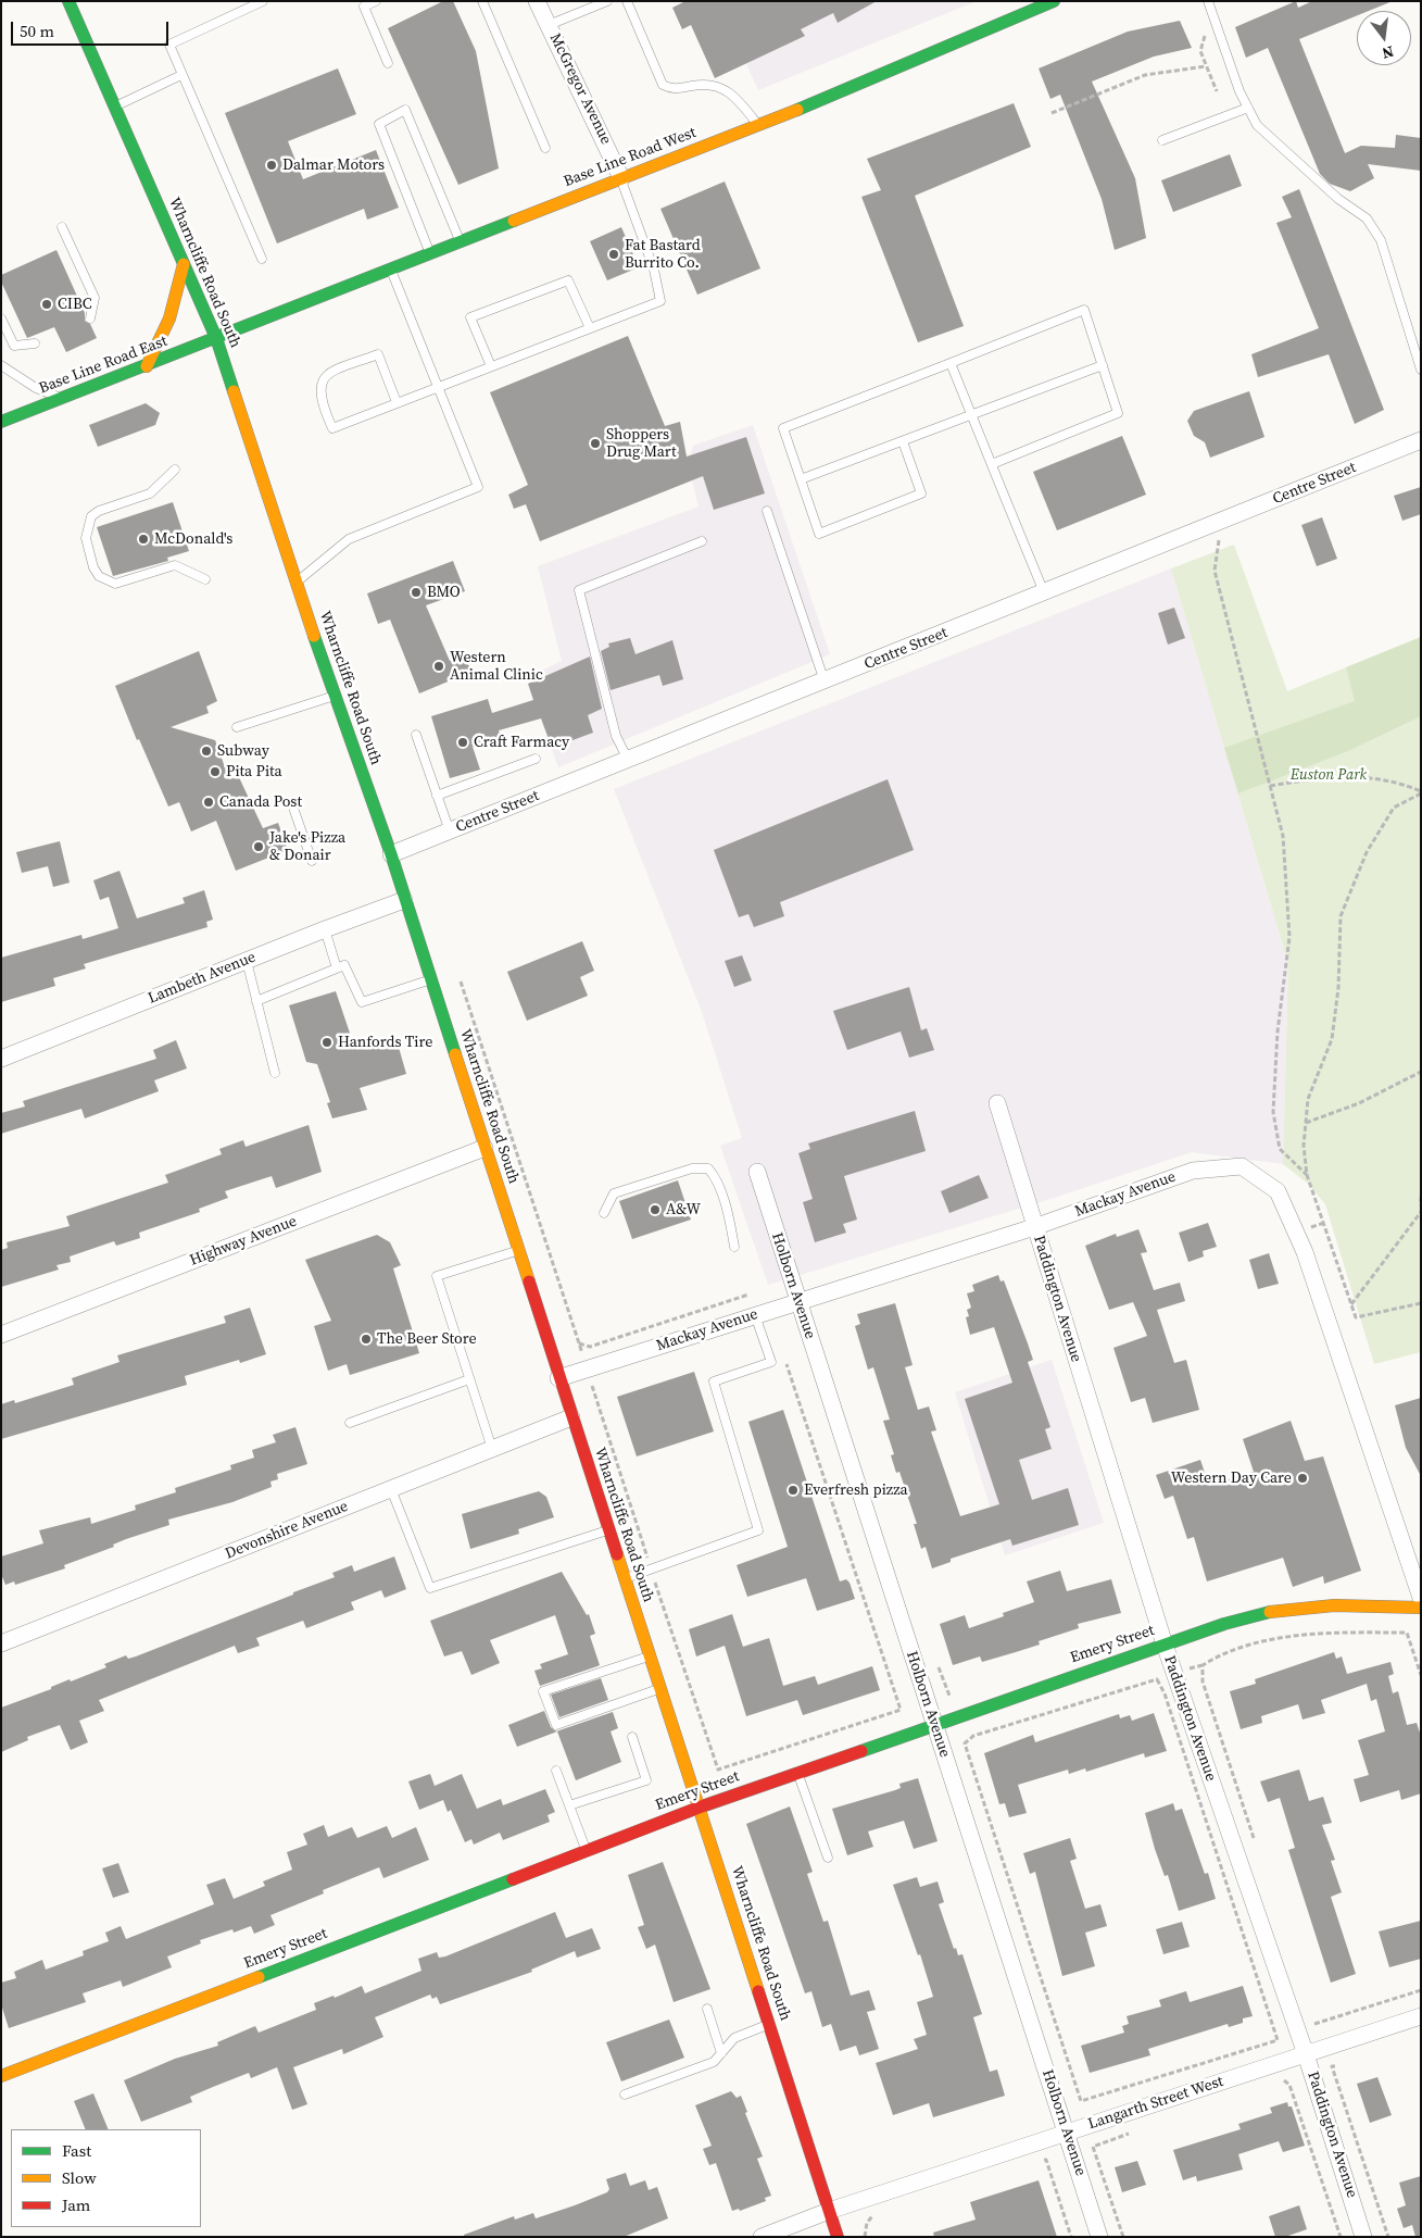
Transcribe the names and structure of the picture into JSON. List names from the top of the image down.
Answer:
{
  "streets": {
    "street": [
      "McGregor Avenue",
      "Base Line Road West",
      "Wharncliffe Road South",
      "Base Line Road East",
      "Centre Street",
      "Lambeth Avenue",
      "Mackay Avenue",
      "Highway Avenue",
      "Holborn Avenue",
      "Paddington Avenue",
      "Devonshire Avenue",
      "Emery Street",
      "Langarth Street West"
    ]
  },
  "crossings": [
    ["McGregor Avenue", "Base Line Road West"],
    ["Base Line Road West", "Wharncliffe Road South"],
    ["Base Line Road West", "Base Line Road East"],
    ["Wharncliffe Road South", "Base Line Road East"],
    ["Wharncliffe Road South", "Centre Street"],
    ["Wharncliffe Road South", "Lambeth Avenue"],
    ["Wharncliffe Road South", "Mackay Avenue"],
    ["Wharncliffe Road South", "Highway Avenue"],
    ["Wharncliffe Road South", "Devonshire Avenue"],
    ["Wharncliffe Road South", "Emery Street"],
    ["Wharncliffe Road South", "Langarth Street West"],
    ["Mackay Avenue", "Holborn Avenue"],
    ["Mackay Avenue", "Paddington Avenue"],
    ["Holborn Avenue", "Emery Street"],
    ["Holborn Avenue", "Langarth Street West"],
    ["Paddington Avenue", "Emery Street"],
    ["Paddington Avenue", "Langarth Street West"]
  ],
  "parks": ["Euston Park"],
  "places": [
    "Dalmar Motors",
    "Fat Bastard Burrito Co.",
    "CIBC",
    "Shoppers Drug Mart",
    "McDonald's",
    "BMO",
    "Western Animal Clinic",
    "Craft Farmacy",
    "Subway",
    "Pita Pita",
    "Canada Post",
    "Jake's Pizza & Donair",
    "Hanfords Tire",
    "A&W",
    "The Beer Store",
    "Western Day Care",
    "Everfresh pizza"
  ],
  "legend": ["Fast", "Slow", "Jam"],
  "scale_bar": "50 m",
  "north": "bottom"
}
